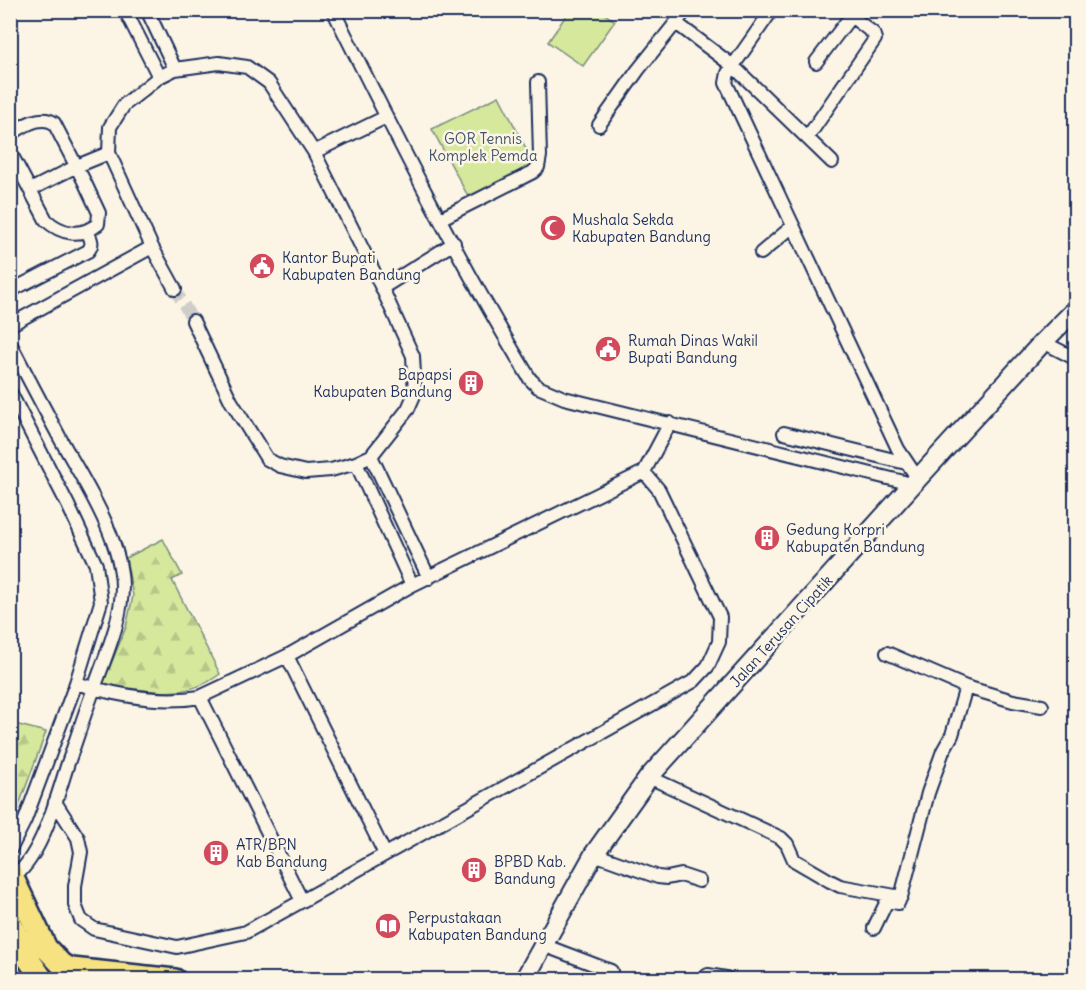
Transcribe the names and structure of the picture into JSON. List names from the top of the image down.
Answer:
{
  "streets": {
    "main road": ["Jalan Terusan Cipatik"]
  },
  "parks": ["GOR Tennis Komplek Pemda"],
  "places": {
    "mosque": ["Mushala Sekda Kabupaten Bandung"],
    "public building": ["Kantor Bupati Kabupaten Bandung", "Rumah Dinas Wakil Bupati Bandung"],
    "building": [
      "Bapapsi Kabupaten Bandung",
      "Gedung Korpri Kabupaten Bandung",
      "ATR/BPN Kab Bandung",
      "BPBD Kab. Bandung"
    ],
    "library": ["Perpustakaan Kabupaten Bandung"]
  }
}
